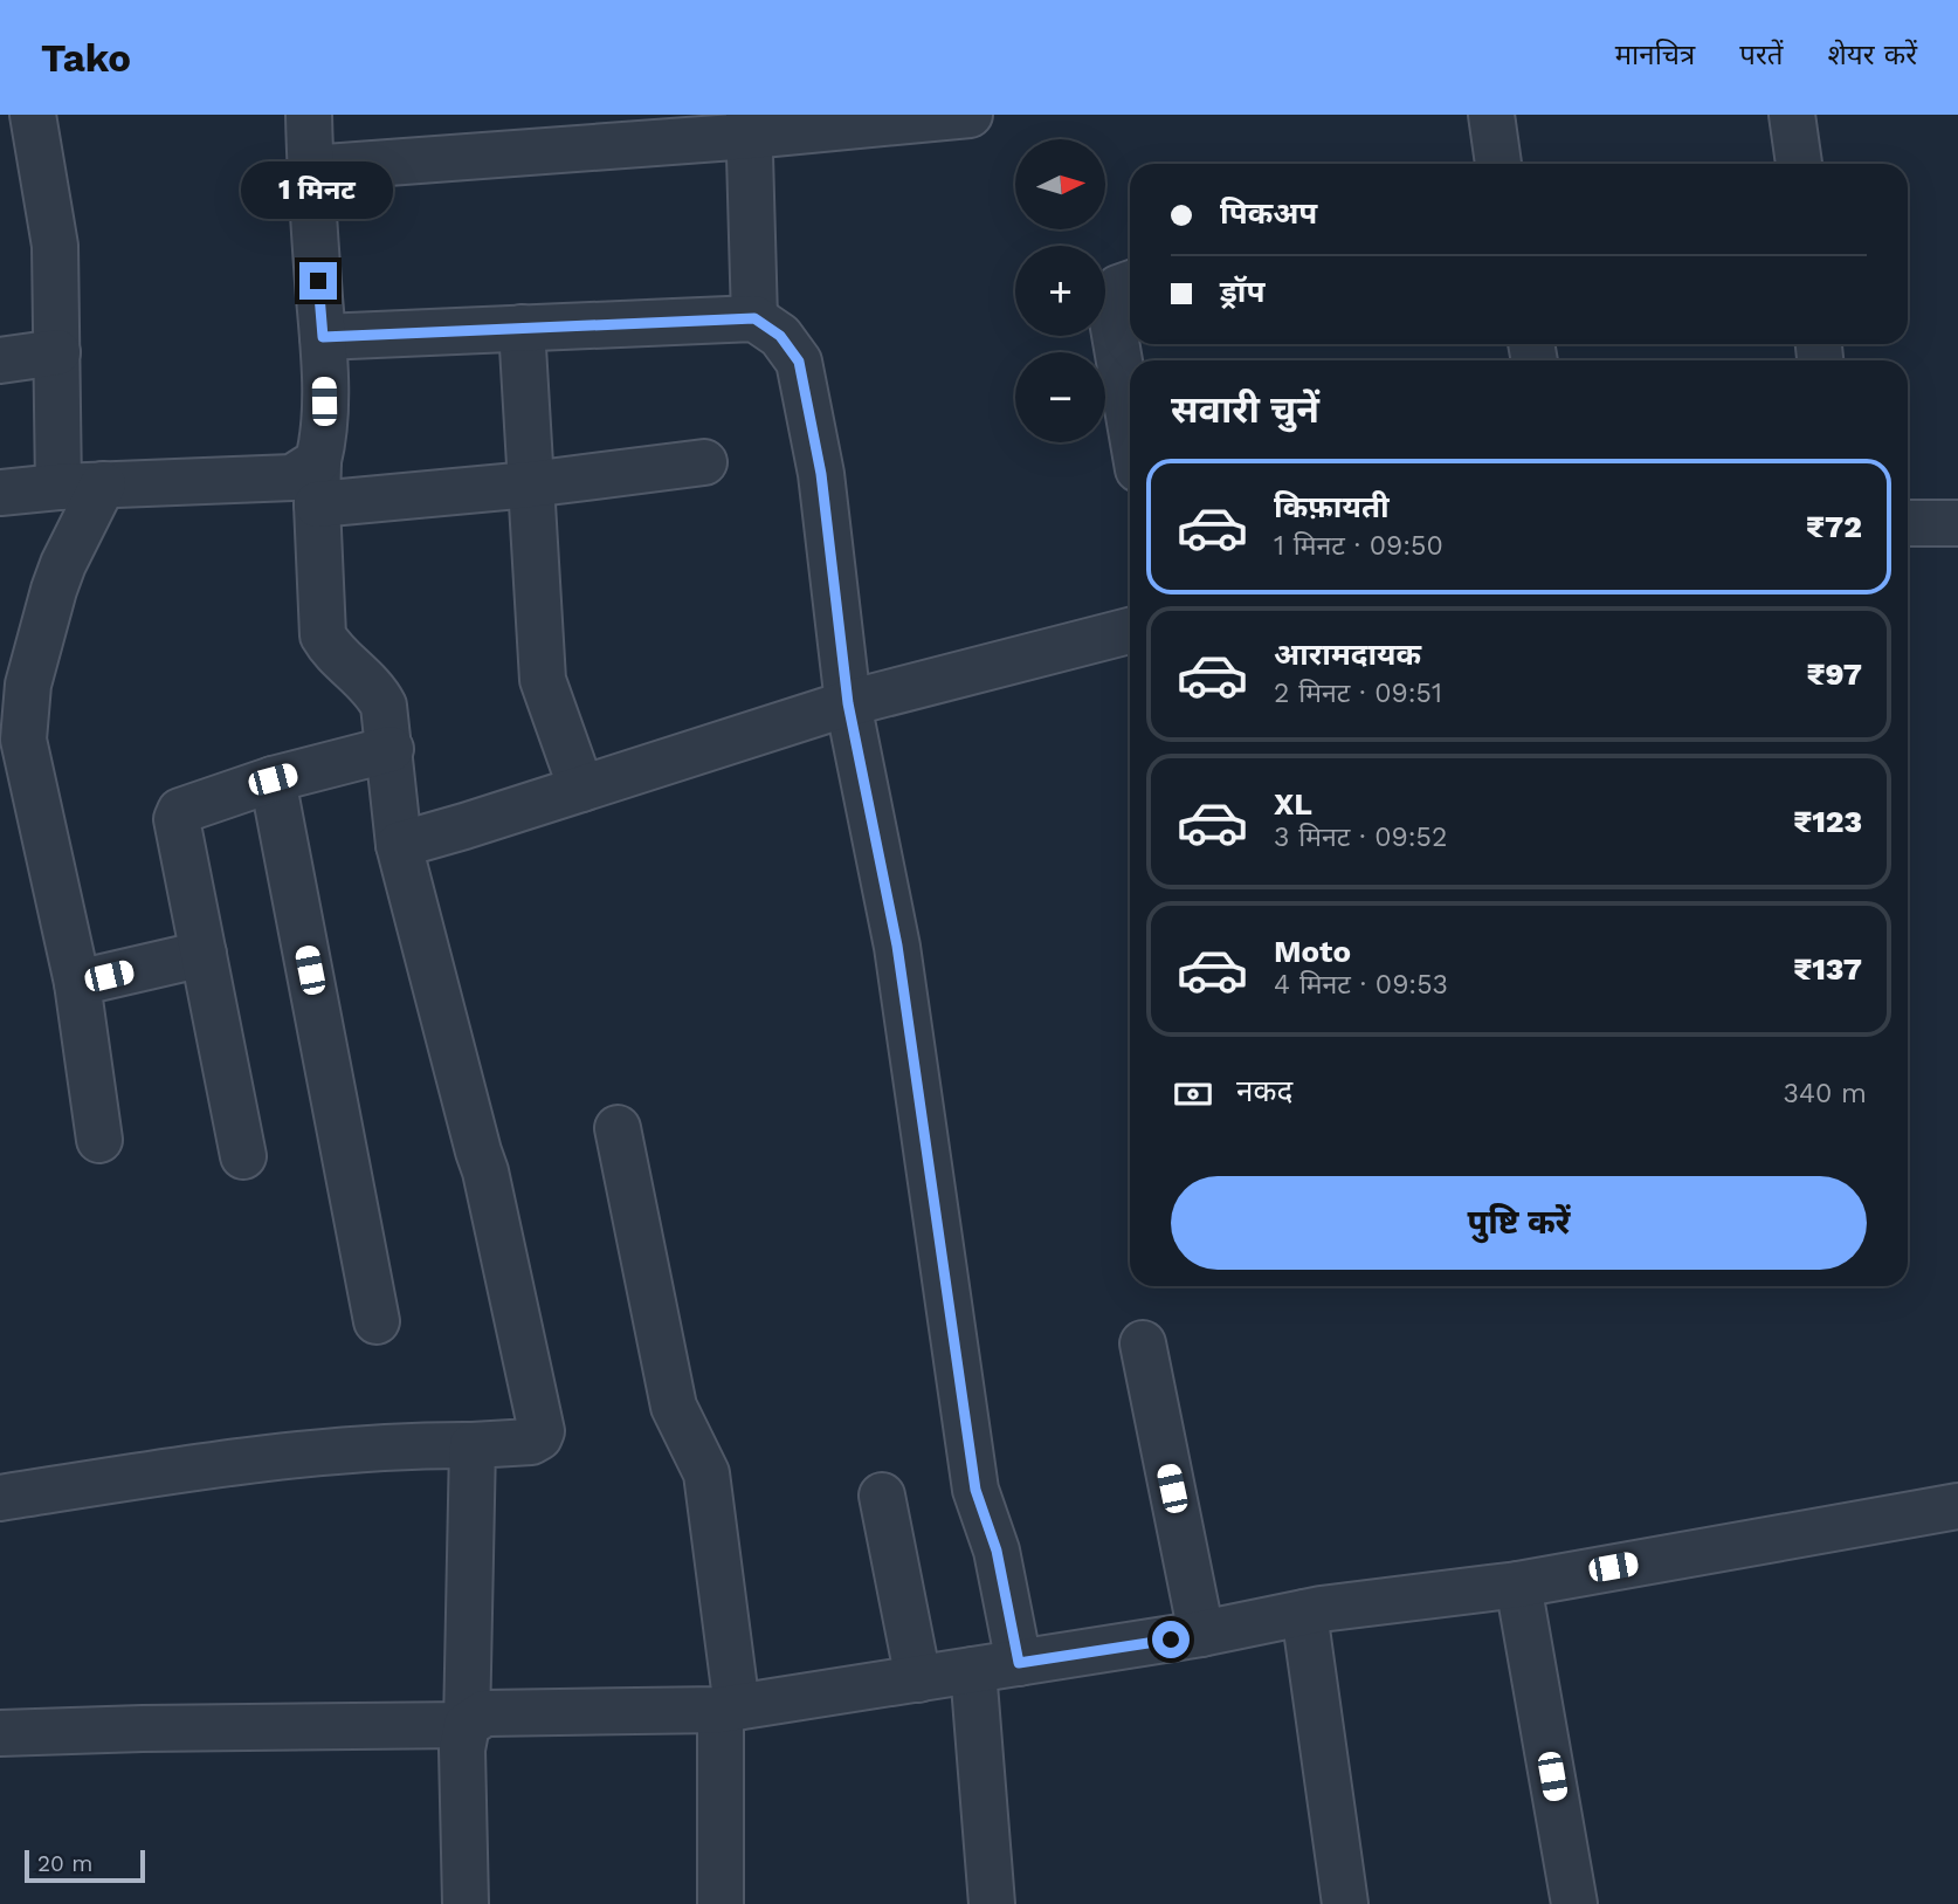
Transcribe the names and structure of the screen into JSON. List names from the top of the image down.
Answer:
{
  "scale_bar": "20 m",
  "north": "right",
  "page": {
    "header": "Tako",
    "nav": ["मानचित्र", "परतें", "शेयर करें"],
    "map_buttons": ["+", "−"],
    "bubble": "1 मिनट",
    "banner": ["पिकअप", "ड्रॉप"],
    "heading": "सवारी चुनें",
    "list": [
      {
        "name": "किफ़ायती",
        "note": "1 मिनट · 09:50",
        "value": "₹72"
      },
      {
        "name": "आरामदायक",
        "note": "2 मिनट · 09:51",
        "value": "₹97"
      },
      {
        "name": "XL",
        "note": "3 मिनट · 09:52",
        "value": "₹123"
      },
      {
        "name": "Moto",
        "note": "4 मिनट · 09:53",
        "value": "₹137"
      }
    ],
    "pay": ["नकद", "340 m"],
    "buttons": "पुष्टि करें",
    "scale": "20 m"
  }
}
